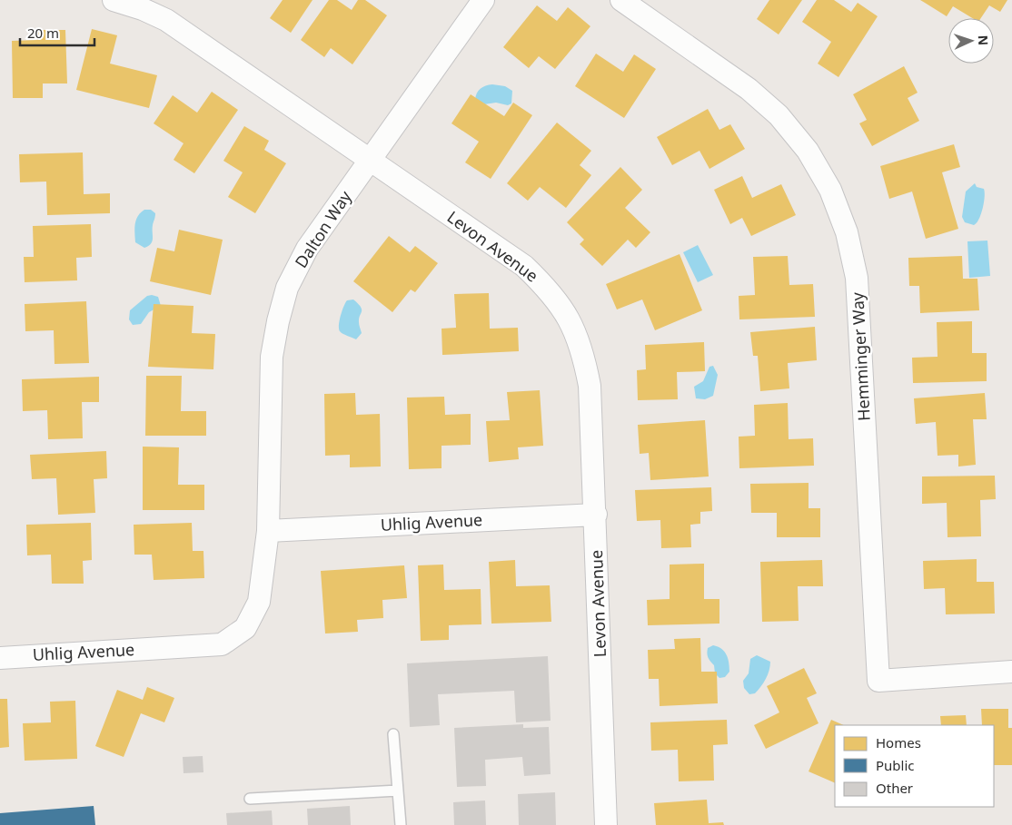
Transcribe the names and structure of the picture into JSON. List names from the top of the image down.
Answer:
{
  "streets": {
    "street": [
      "Dalton Way",
      "Levon Avenue",
      "Hemminger Way",
      "Uhlig Avenue"
    ]
  },
  "crossings": [
    ["Dalton Way", "Levon Avenue"],
    ["Dalton Way", "Uhlig Avenue"],
    ["Levon Avenue", "Uhlig Avenue"]
  ],
  "legend": ["Homes", "Public", "Other"],
  "scale_bar": "20 m",
  "north": "right"
}
